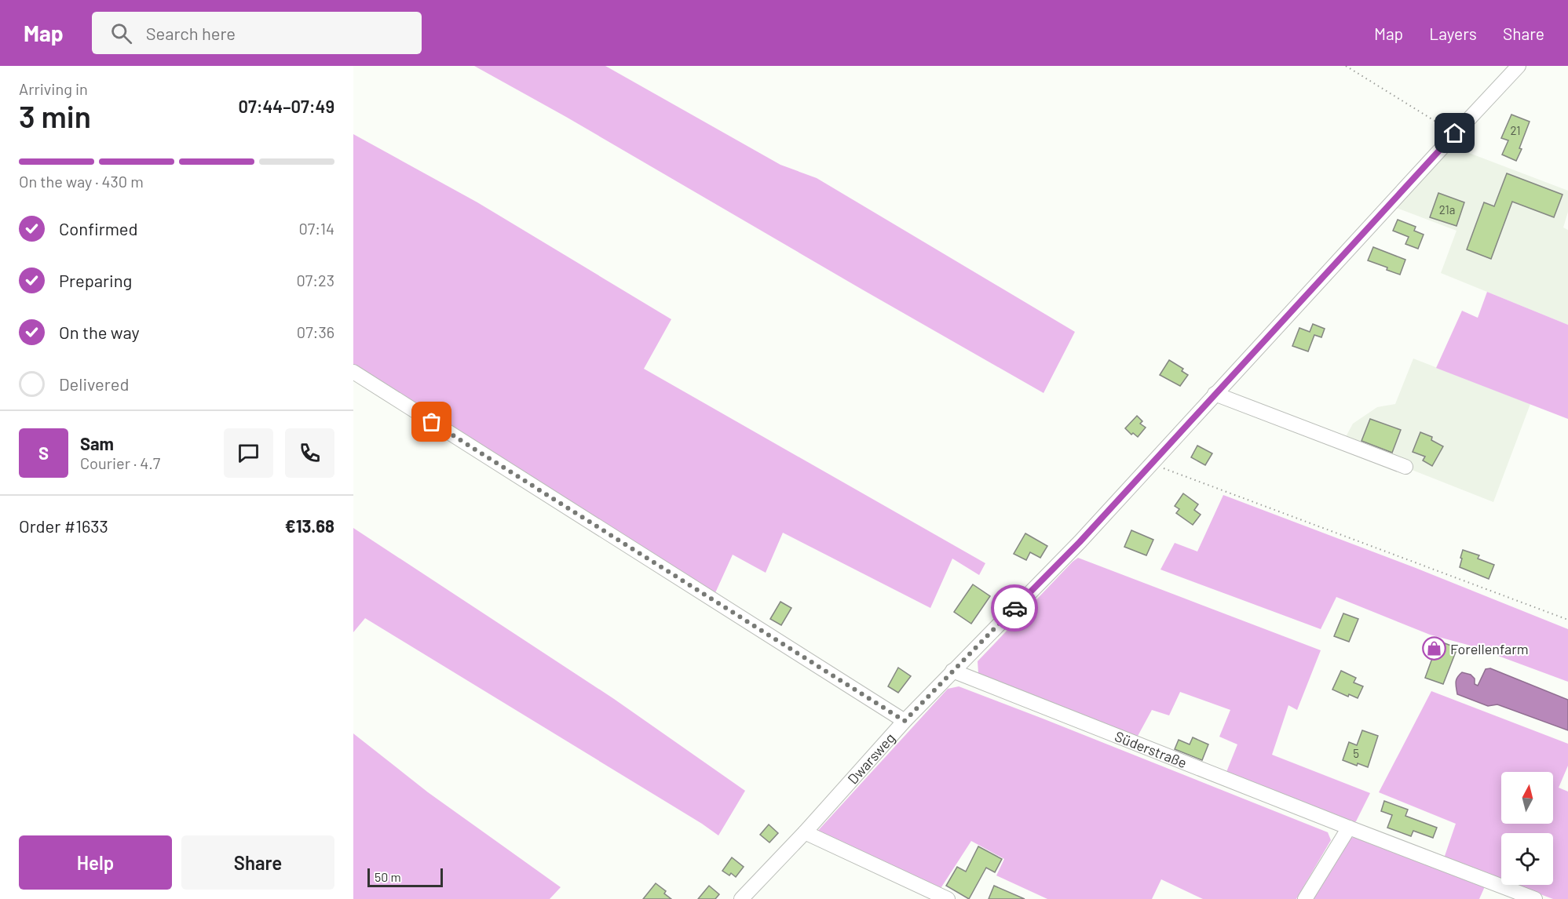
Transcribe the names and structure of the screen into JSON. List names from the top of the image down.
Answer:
{
  "streets": {
    "street": ["Süderstraße", "Dwarsweg"]
  },
  "crossings": [
    ["Süderstraße", "Dwarsweg"]
  ],
  "places": {
    "shop": ["Forellenfarm"]
  },
  "house_numbers": ["21", "21a", "5"],
  "scale_bar": "50 m",
  "north": "top",
  "page": {
    "header": "Map",
    "search": "Search here",
    "nav": ["Map", "Layers", "Share"],
    "heading": ["3 min", "Arriving in", "07:44–07:49"],
    "panel": [
      "Sam",
      "Courier · 4.7",
      "Order #1633",
      "€13.68"
    ],
    "bar": "On the way · 430 m",
    "list": [
      ["Confirmed", "07:14"],
      ["Preparing", "07:23"],
      ["On the way", "07:36"],
      "Delivered"
    ],
    "round": "S",
    "buttons": ["Help", "Share"],
    "scale": "50 m"
  }
}
